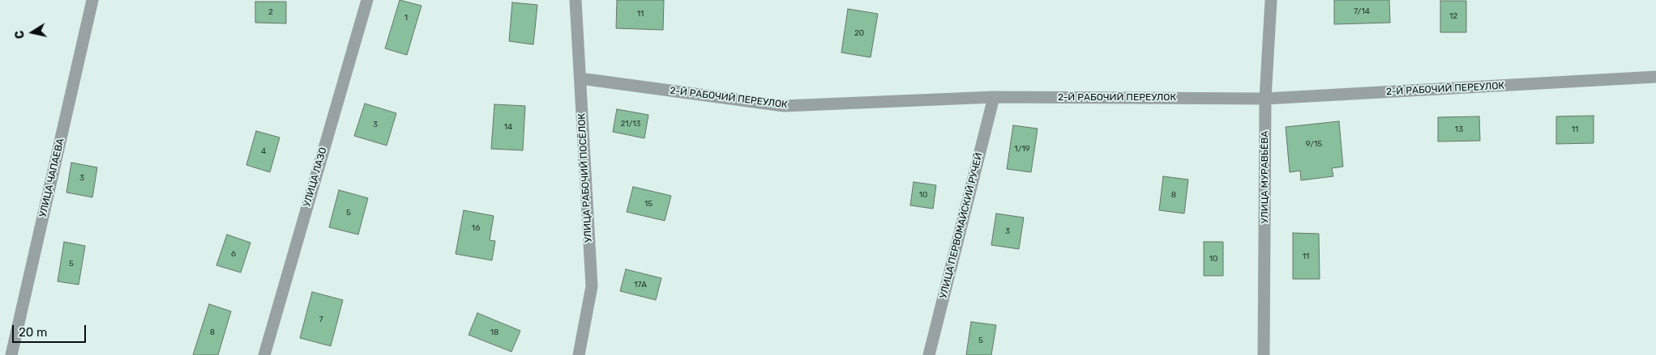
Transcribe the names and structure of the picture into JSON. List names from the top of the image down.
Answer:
{
  "streets": {
    "street": [
      "2-Й РАБОЧИЙ ПЕРЕУЛОК",
      "УЛИЦА ЛАЗО",
      "УЛИЦА МУРАВЬЁВА",
      "УЛИЦА ЧАПАЕВА",
      "УЛИЦА РАБОЧИЙ ПОСЁЛОК",
      "УЛИЦА ПЕРВОМАЙСКИЙ РУЧЕЙ"
    ]
  },
  "crossings": [
    ["2-Й РАБОЧИЙ ПЕРЕУЛОК", "УЛИЦА МУРАВЬЁВА"],
    ["2-Й РАБОЧИЙ ПЕРЕУЛОК", "УЛИЦА РАБОЧИЙ ПОСЁЛОК"],
    ["2-Й РАБОЧИЙ ПЕРЕУЛОК", "УЛИЦА ПЕРВОМАЙСКИЙ РУЧЕЙ"]
  ],
  "house_numbers": [
    "7/14",
    "2",
    "11",
    "12",
    "1",
    "20",
    "21/13",
    "3",
    "14",
    "13",
    "11",
    "9/15",
    "1/19",
    "4",
    "3",
    "10",
    "8",
    "15",
    "5",
    "16",
    "3",
    "6",
    "11",
    "10",
    "5",
    "17А",
    "7",
    "8",
    "18",
    "5"
  ],
  "scale_bar": "20 m",
  "north": "left"
}
